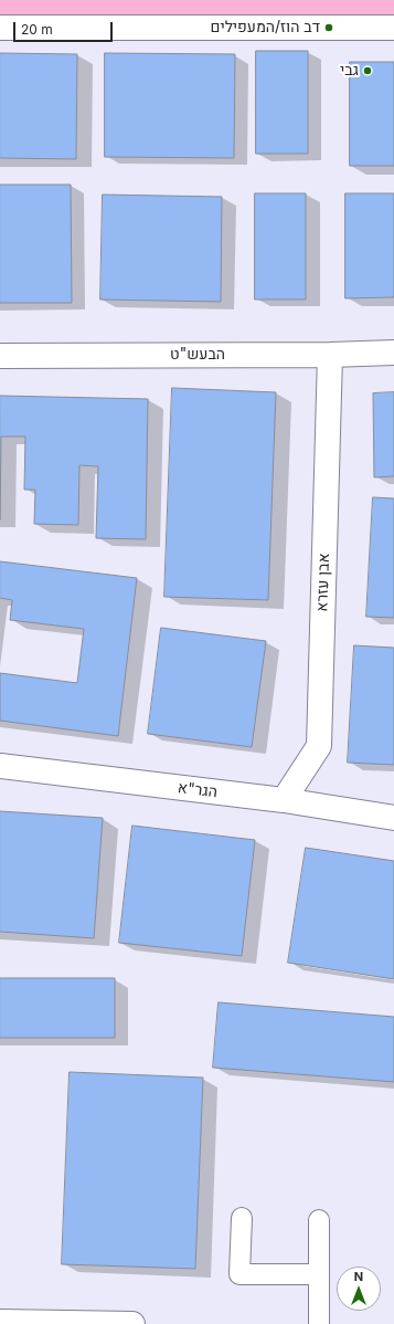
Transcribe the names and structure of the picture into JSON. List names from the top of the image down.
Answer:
{
  "streets": {
    "street": ["הבעש\"ט", "אבן עזרא", "הגר\"א"]
  },
  "crossings": [
    ["הבעש\"ט", "אבן עזרא"],
    ["אבן עזרא", "הגר\"א"]
  ],
  "places": ["דב הוז/המעפילים", "גבי"],
  "scale_bar": "20 m",
  "north": "top"
}
